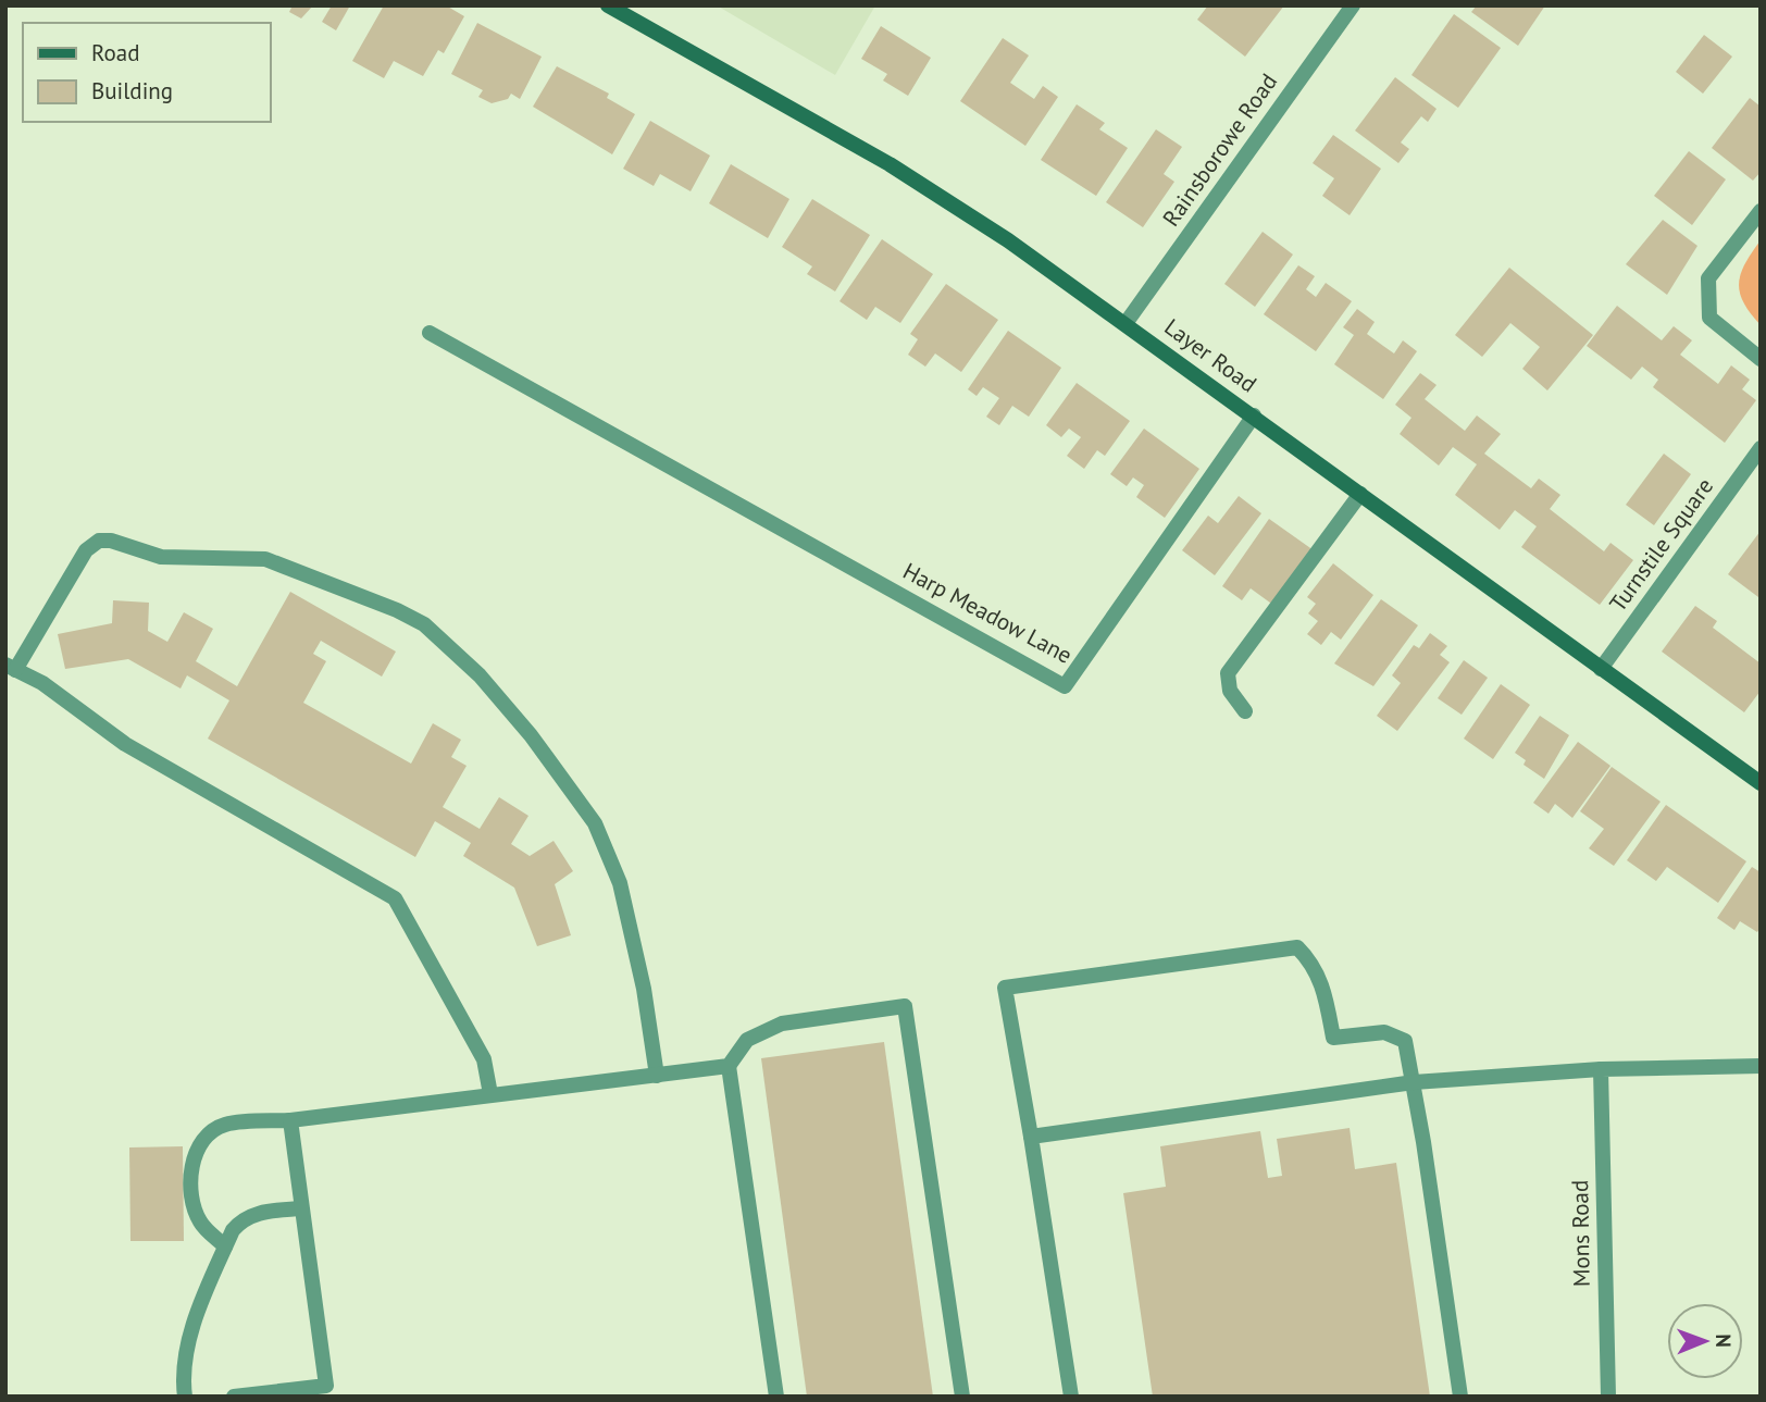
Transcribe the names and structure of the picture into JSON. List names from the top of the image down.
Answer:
{
  "streets": {
    "main road": ["Layer Road"],
    "street": [
      "Rainsborowe Road",
      "Turnstile Square",
      "Harp Meadow Lane",
      "Mons Road"
    ]
  },
  "crossings": [
    ["Rainsborowe Road", "Layer Road"],
    ["Layer Road", "Turnstile Square"],
    ["Layer Road", "Harp Meadow Lane"]
  ],
  "legend": ["Road", "Building"],
  "north": "right"
}
